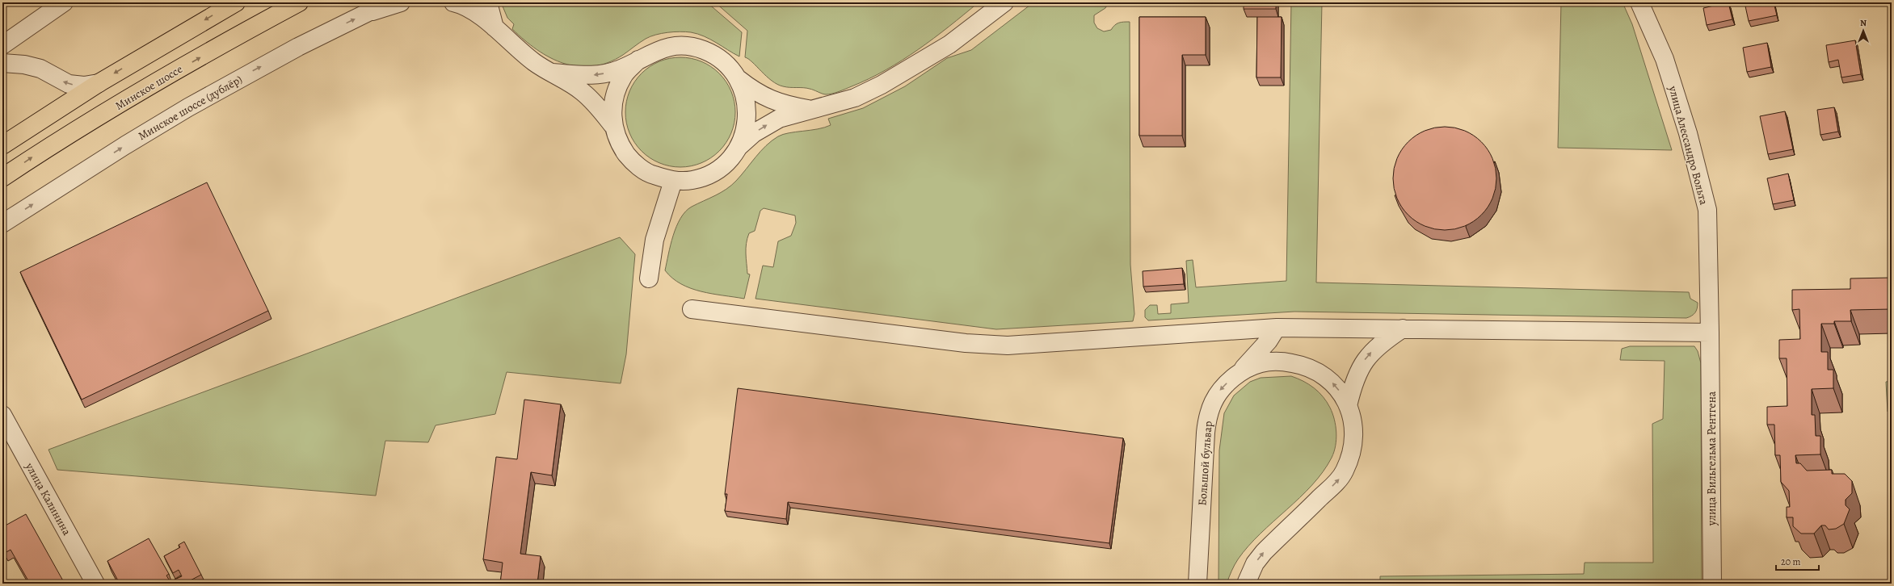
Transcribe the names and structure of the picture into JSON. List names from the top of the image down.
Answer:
{
  "streets": {
    "highway": ["Минское шоссе"],
    "street": [
      "Минское шоссе (дублёр)",
      "улица Алессандро Вольта",
      "улица Вильгельма Рентгена",
      "Большой бульвар",
      "улица Калинина"
    ]
  },
  "crossings": [
    ["улица Алессандро Вольта", "улица Вильгельма Рентгена"]
  ],
  "one_way": ["Минское шоссе (дублёр)"],
  "scale_bar": "20 m",
  "north": "top"
}
